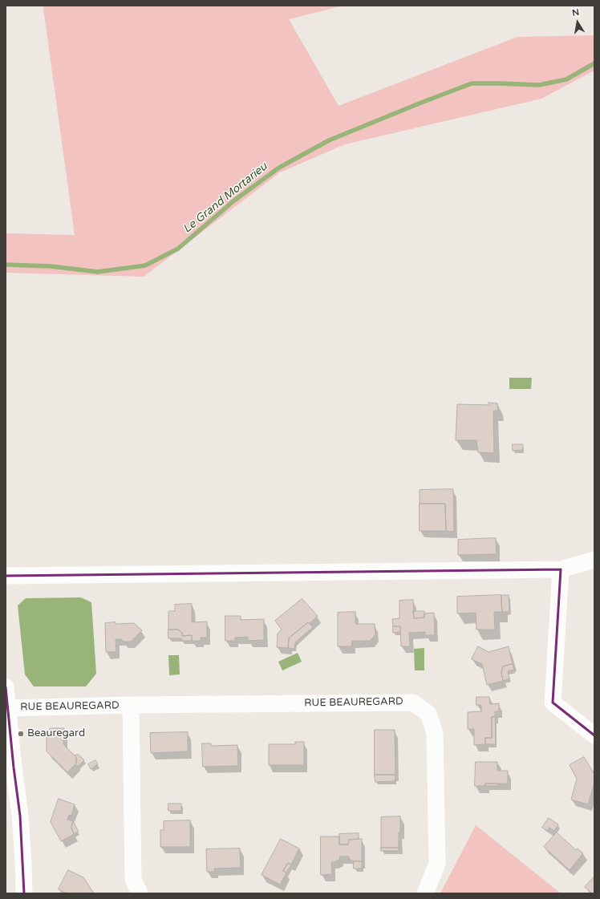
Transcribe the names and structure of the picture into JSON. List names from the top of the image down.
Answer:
{
  "streets": {
    "street": ["RUE BEAUREGARD"]
  },
  "water": ["Le Grand Mortarieu"],
  "places": ["Beauregard"],
  "north": "top"
}
